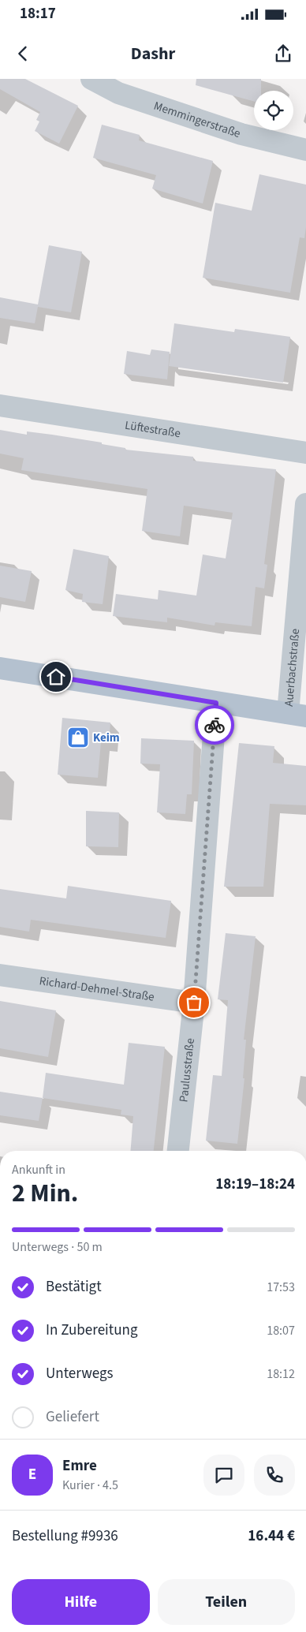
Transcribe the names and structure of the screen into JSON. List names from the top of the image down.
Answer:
{
  "streets": {
    "street": [
      "Memmingerstraße",
      "Lüftestraße",
      "Auerbachstraße",
      "Richard-Dehmel-Straße",
      "Paulusstraße"
    ]
  },
  "crossings": [
    ["Richard-Dehmel-Straße", "Paulusstraße"]
  ],
  "places": {
    "shop": ["Keim"]
  },
  "page": {
    "status": "18:17",
    "header": "Dashr",
    "heading": ["2 Min.", "Ankunft in", "18:19–18:24"],
    "panel": [
      "Emre",
      "Kurier · 4.5",
      "Bestellung #9936",
      "16.44 €"
    ],
    "bar": "Unterwegs · 50 m",
    "list": [
      ["Bestätigt", "17:53"],
      ["In Zubereitung", "18:07"],
      ["Unterwegs", "18:12"],
      "Geliefert"
    ],
    "round": "E",
    "buttons": ["Hilfe", "Teilen"]
  }
}
